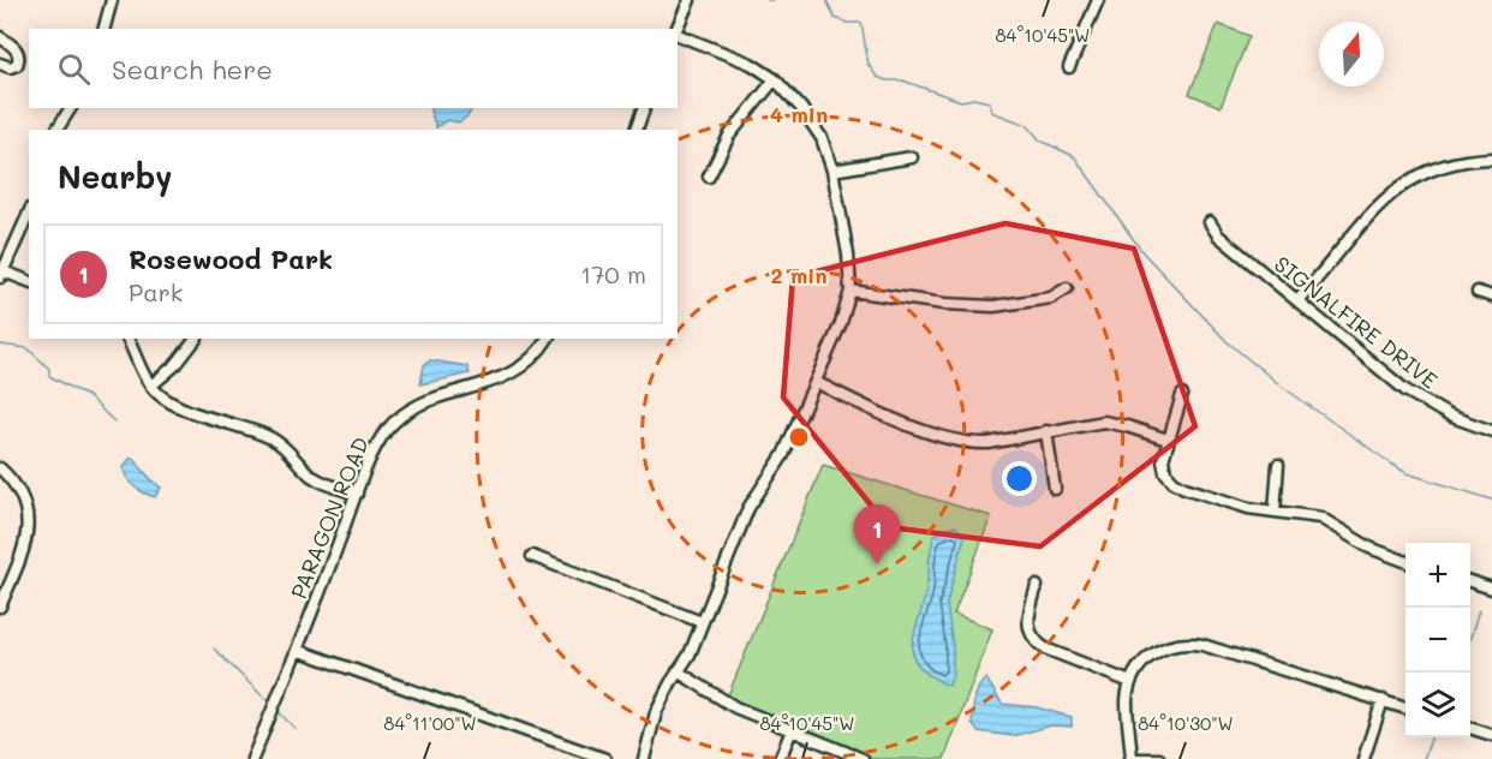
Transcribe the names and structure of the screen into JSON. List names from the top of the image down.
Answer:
{
  "streets": {
    "street": ["SIGNALFIRE DRIVE", "PARAGON ROAD"]
  },
  "north": "top",
  "page": {
    "search": "Search here",
    "heading": "Nearby",
    "list": [
      {
        "mark": "1",
        "name": "Rosewood Park",
        "note": "Park",
        "value": "170 m"
      }
    ],
    "pins": "1",
    "map_buttons": ["+", "−"]
  },
  "coordinates": ["84°10'45\"W", "84°11'00\"W", "84°10'30\"W"],
  "rings": ["4 min", "2 min"]
}
